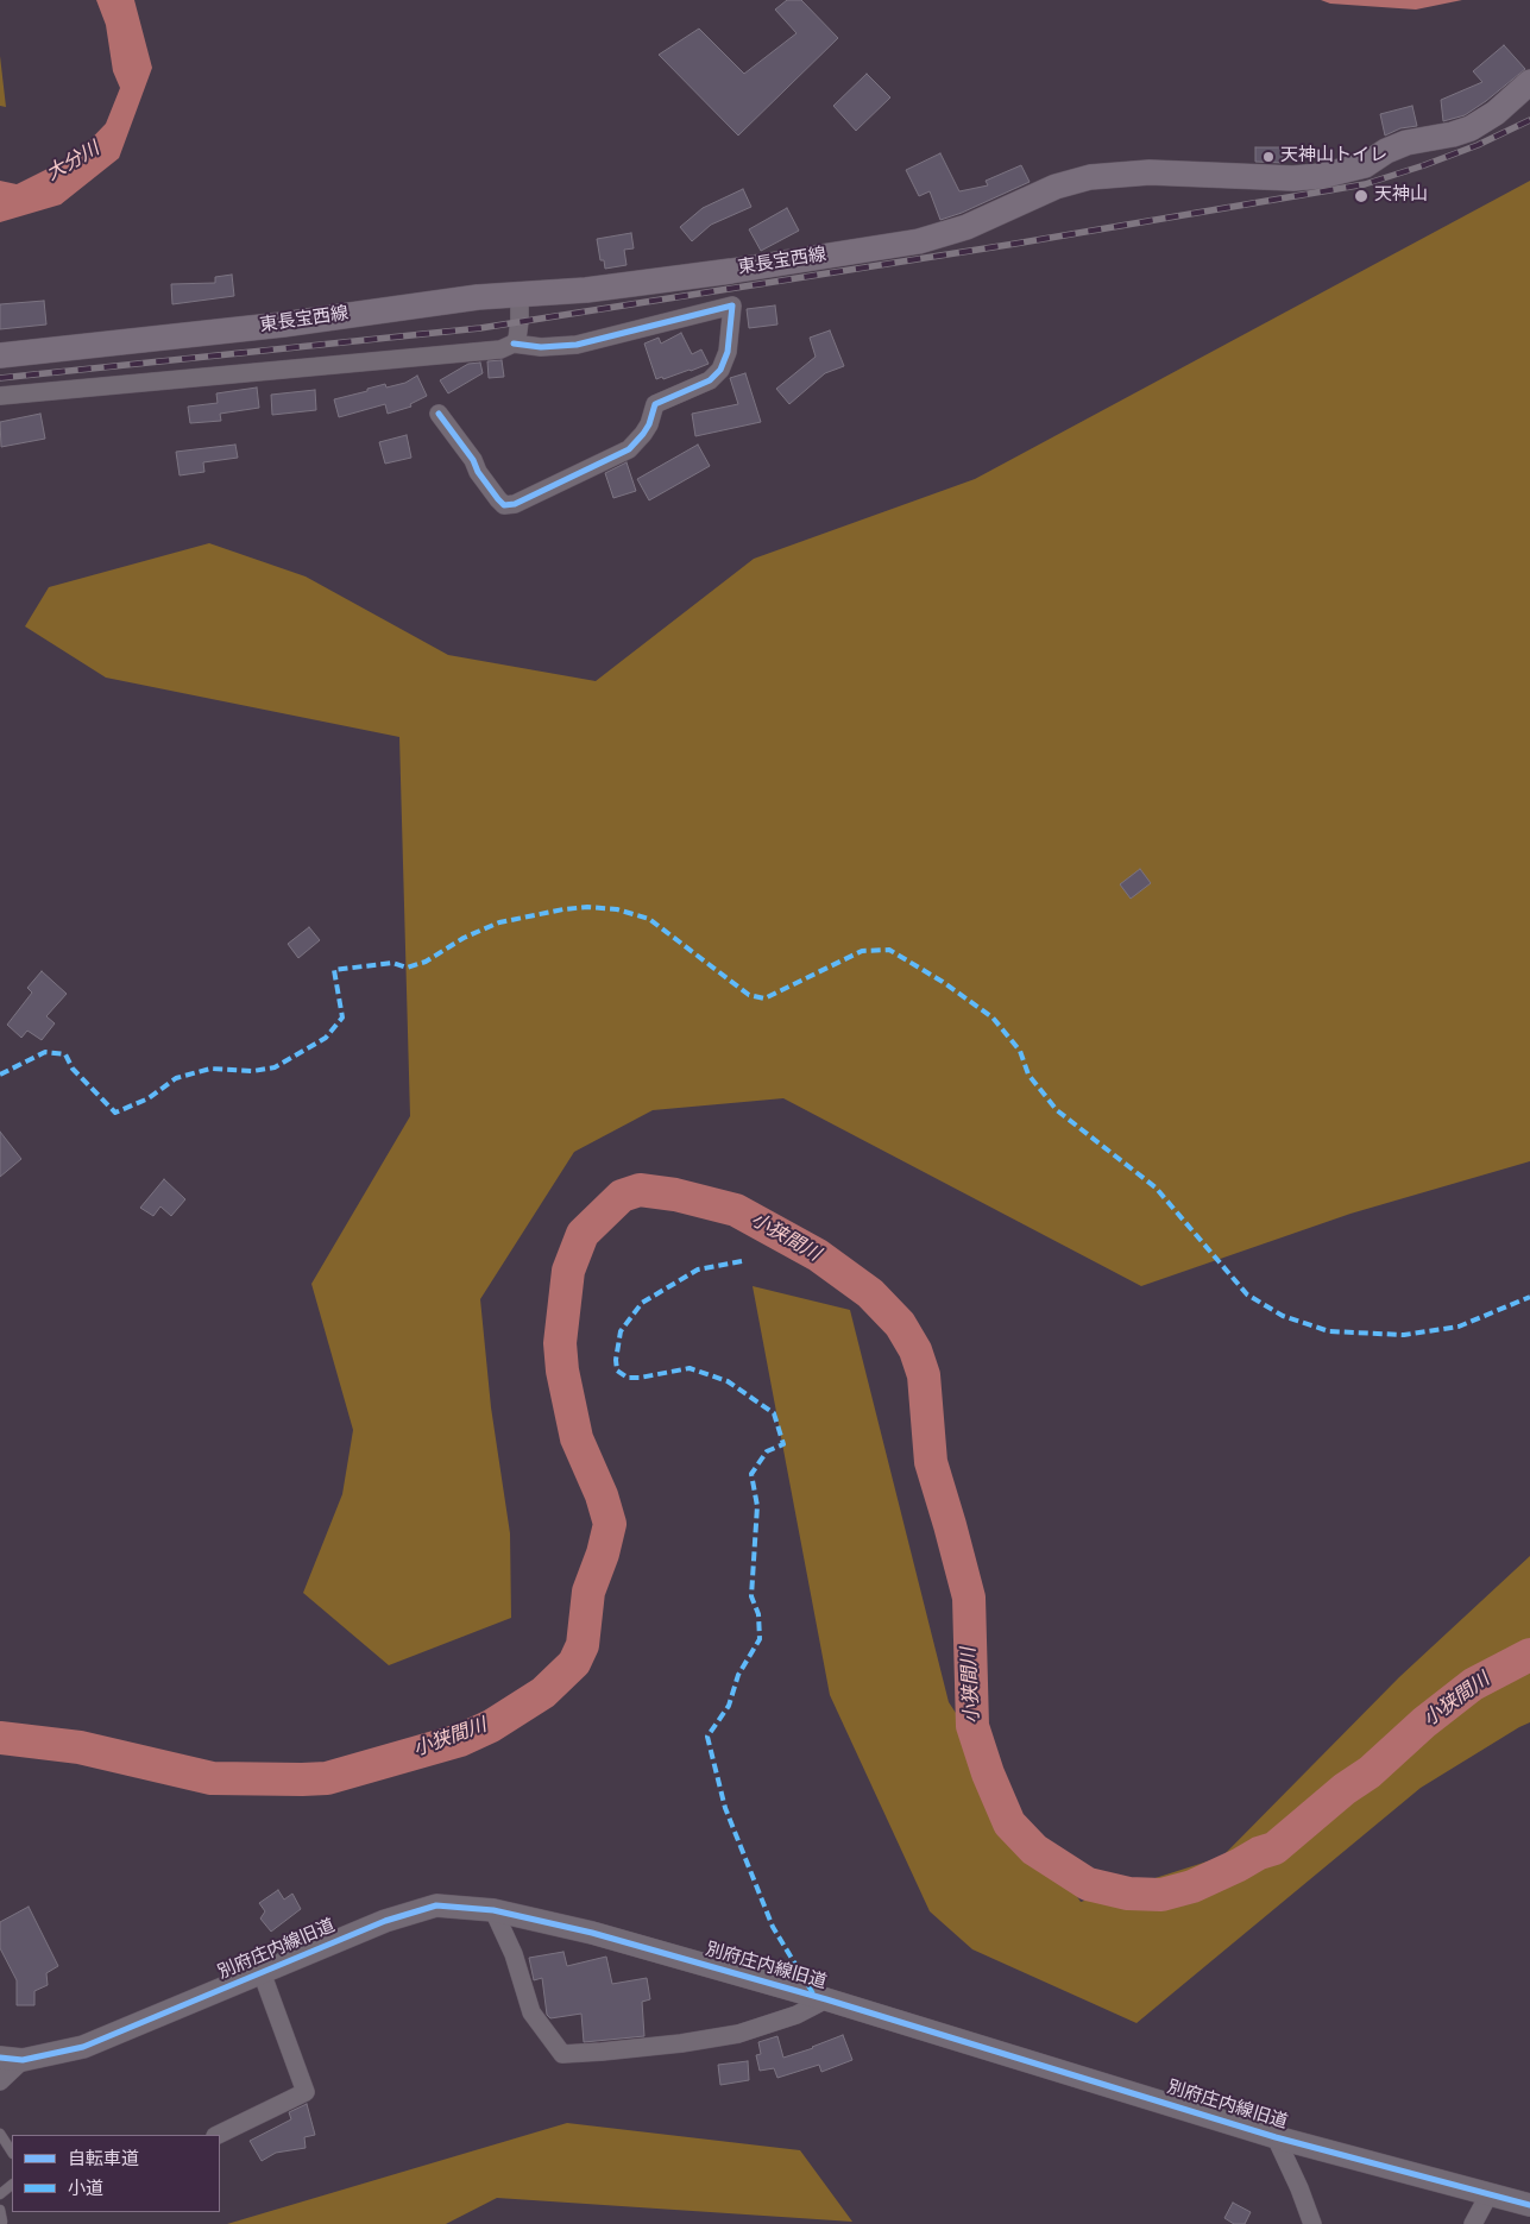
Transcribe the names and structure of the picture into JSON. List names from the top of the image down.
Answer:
{
  "streets": {
    "main road": ["東長宝西線"],
    "street": ["別府庄内線旧道"]
  },
  "water": ["大分川", "小狭間川"],
  "places": ["天神山トイレ", "天神山"],
  "legend": ["自転車道", "小道"]
}
